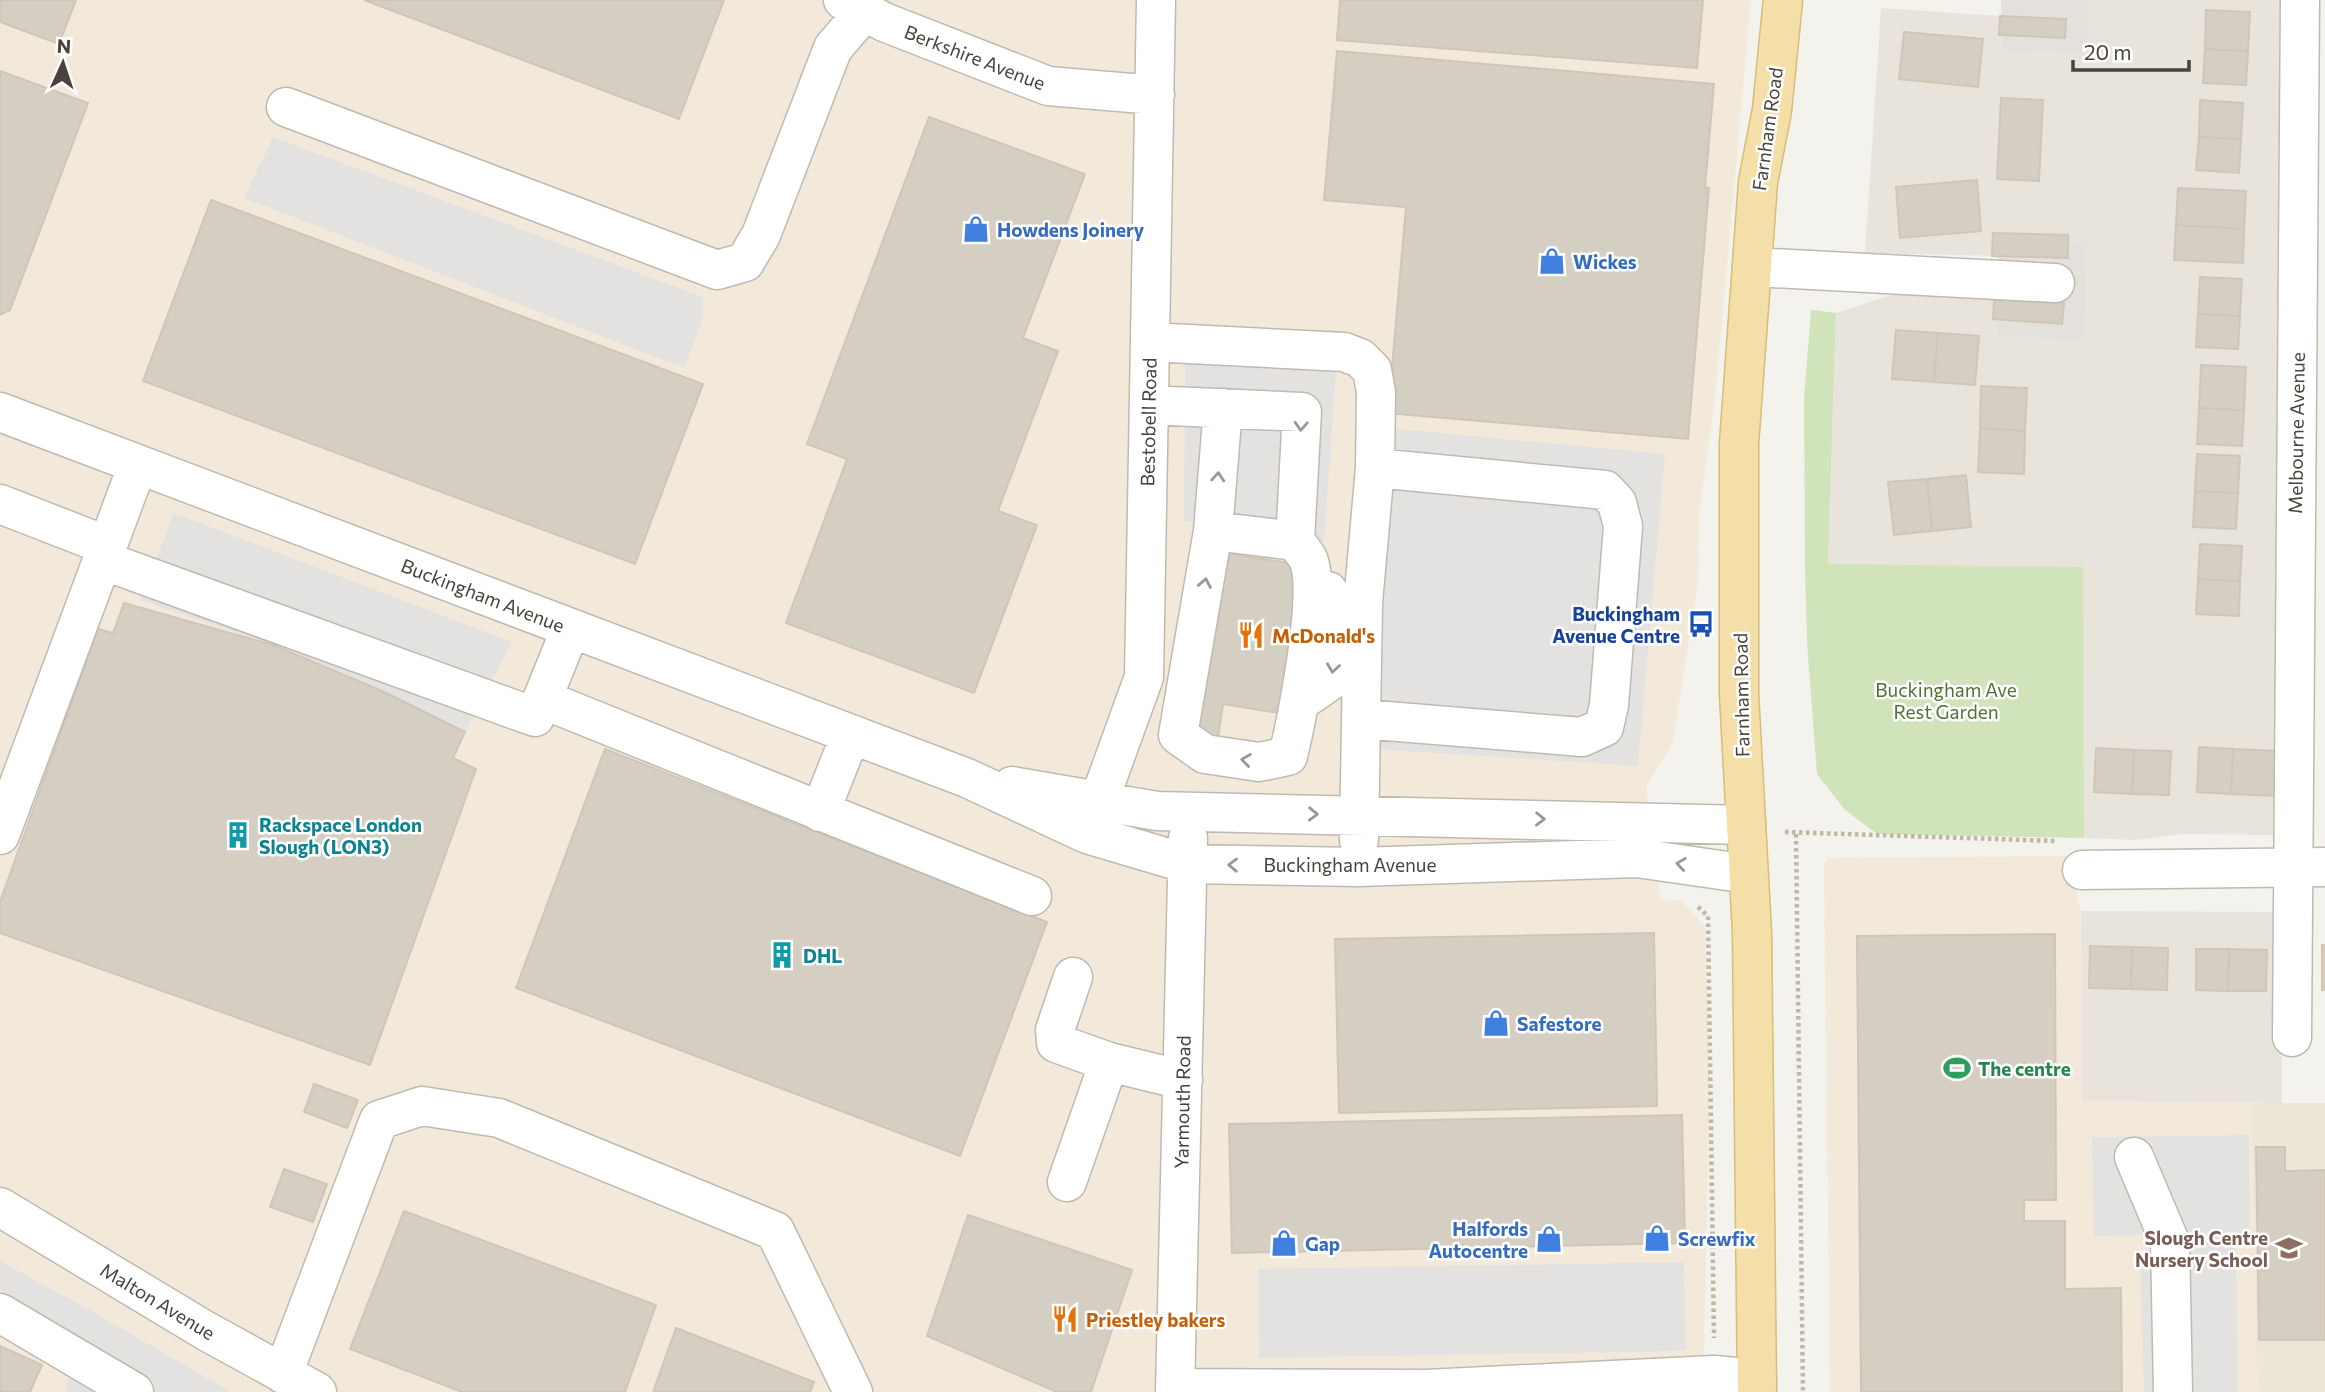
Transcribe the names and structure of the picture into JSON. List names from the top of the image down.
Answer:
{
  "streets": {
    "main road": ["Farnham Road"],
    "street": [
      "Berkshire Avenue",
      "Bestobell Road",
      "Melbourne Avenue",
      "Buckingham Avenue",
      "Yarmouth Road",
      "Malton Avenue"
    ]
  },
  "crossings": [
    ["Berkshire Avenue", "Bestobell Road"],
    ["Farnham Road", "Buckingham Avenue"],
    ["Bestobell Road", "Buckingham Avenue"],
    ["Buckingham Avenue", "Yarmouth Road"]
  ],
  "parks": ["Buckingham Ave Rest Garden"],
  "places": {
    "shop": [
      "Howdens Joinery",
      "Wickes",
      "Safestore",
      "Screwfix",
      "Halfords Autocentre",
      "Gap"
    ],
    "bus stop": ["Buckingham Avenue Centre"],
    "restaurant": ["McDonald's", "Priestley bakers"],
    "building": ["Rackspace London Slough (LON3)", "DHL"],
    "sports": ["The centre"],
    "school or university": ["Slough Centre Nursery School"]
  },
  "scale_bar": "20 m",
  "north": "top"
}
